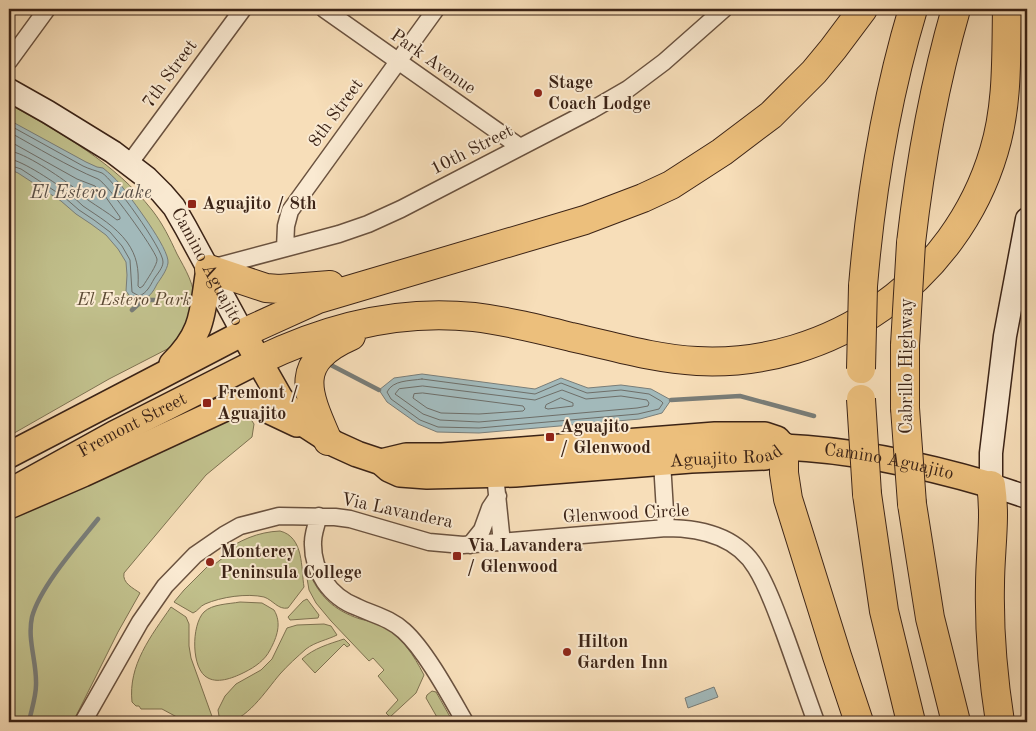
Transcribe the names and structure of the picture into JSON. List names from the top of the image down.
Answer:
{
  "streets": {
    "highway": ["Cabrillo Highway"],
    "main road": ["Camino Aguajito", "Fremont Street", "Aguajito Road"],
    "street": [
      "Park Avenue",
      "7th Street",
      "8th Street",
      "10th Street",
      "Via Lavandera",
      "Glenwood Circle"
    ]
  },
  "crossings": [
    ["Park Avenue", "8th Street"],
    ["Park Avenue", "10th Street"],
    ["7th Street", "Camino Aguajito"],
    ["8th Street", "10th Street"],
    ["10th Street", "Camino Aguajito"],
    ["Camino Aguajito", "Fremont Street"],
    ["Camino Aguajito", "Aguajito Road"],
    ["Via Lavandera", "Glenwood Circle"]
  ],
  "water": ["El Estero Lake"],
  "parks": ["El Estero Park"],
  "places": {
    "other": ["Stage Coach Lodge", "Monterey Peninsula College", "Hilton Garden Inn"],
    "transit": [
      "Aguajito / 8th",
      "Fremont / Aguajito",
      "Aguajito / Glenwood",
      "Via Lavandera / Glenwood"
    ]
  }
}
